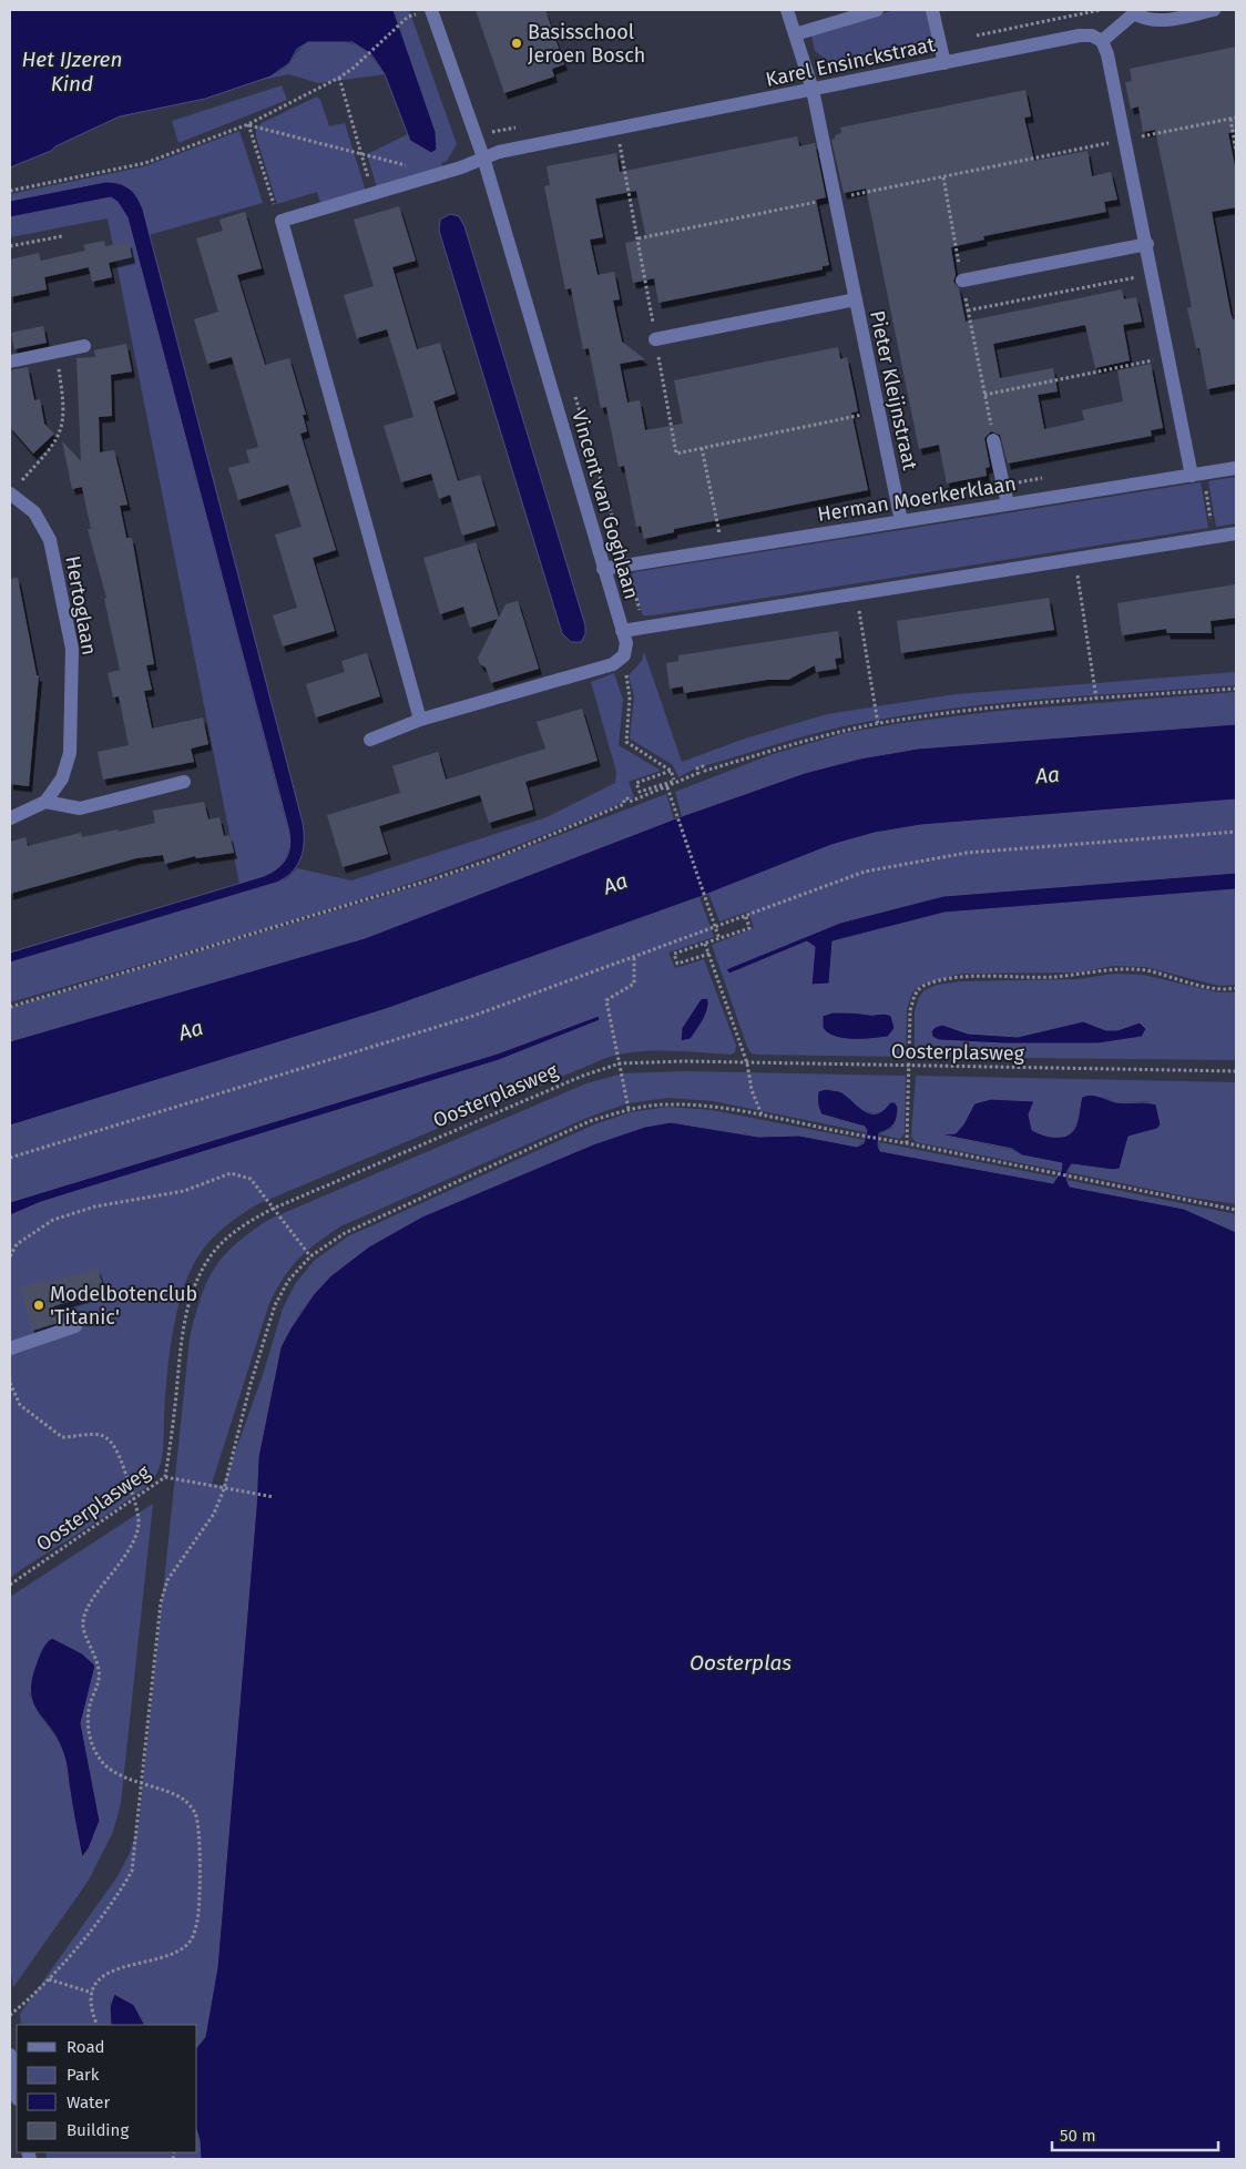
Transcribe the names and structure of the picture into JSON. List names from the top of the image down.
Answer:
{
  "streets": {
    "street": [
      "Karel Ensinckstraat",
      "Pieter Kleijnstraat",
      "Herman Moerkerklaan",
      "Vincent van Goghlaan",
      "Hertoglaan"
    ],
    "path": ["Oosterplasweg"]
  },
  "crossings": [
    ["Karel Ensinckstraat", "Pieter Kleijnstraat"],
    ["Karel Ensinckstraat", "Vincent van Goghlaan"],
    ["Pieter Kleijnstraat", "Herman Moerkerklaan"],
    ["Herman Moerkerklaan", "Vincent van Goghlaan"]
  ],
  "water": ["Het IJzeren Kind", "Aa", "Oosterplas"],
  "places": ["Basisschool Jeroen Bosch", "Modelbotenclub 'Titanic'"],
  "legend": [
    "Road",
    "Park",
    "Water",
    "Building"
  ],
  "scale_bar": "50 m"
}
